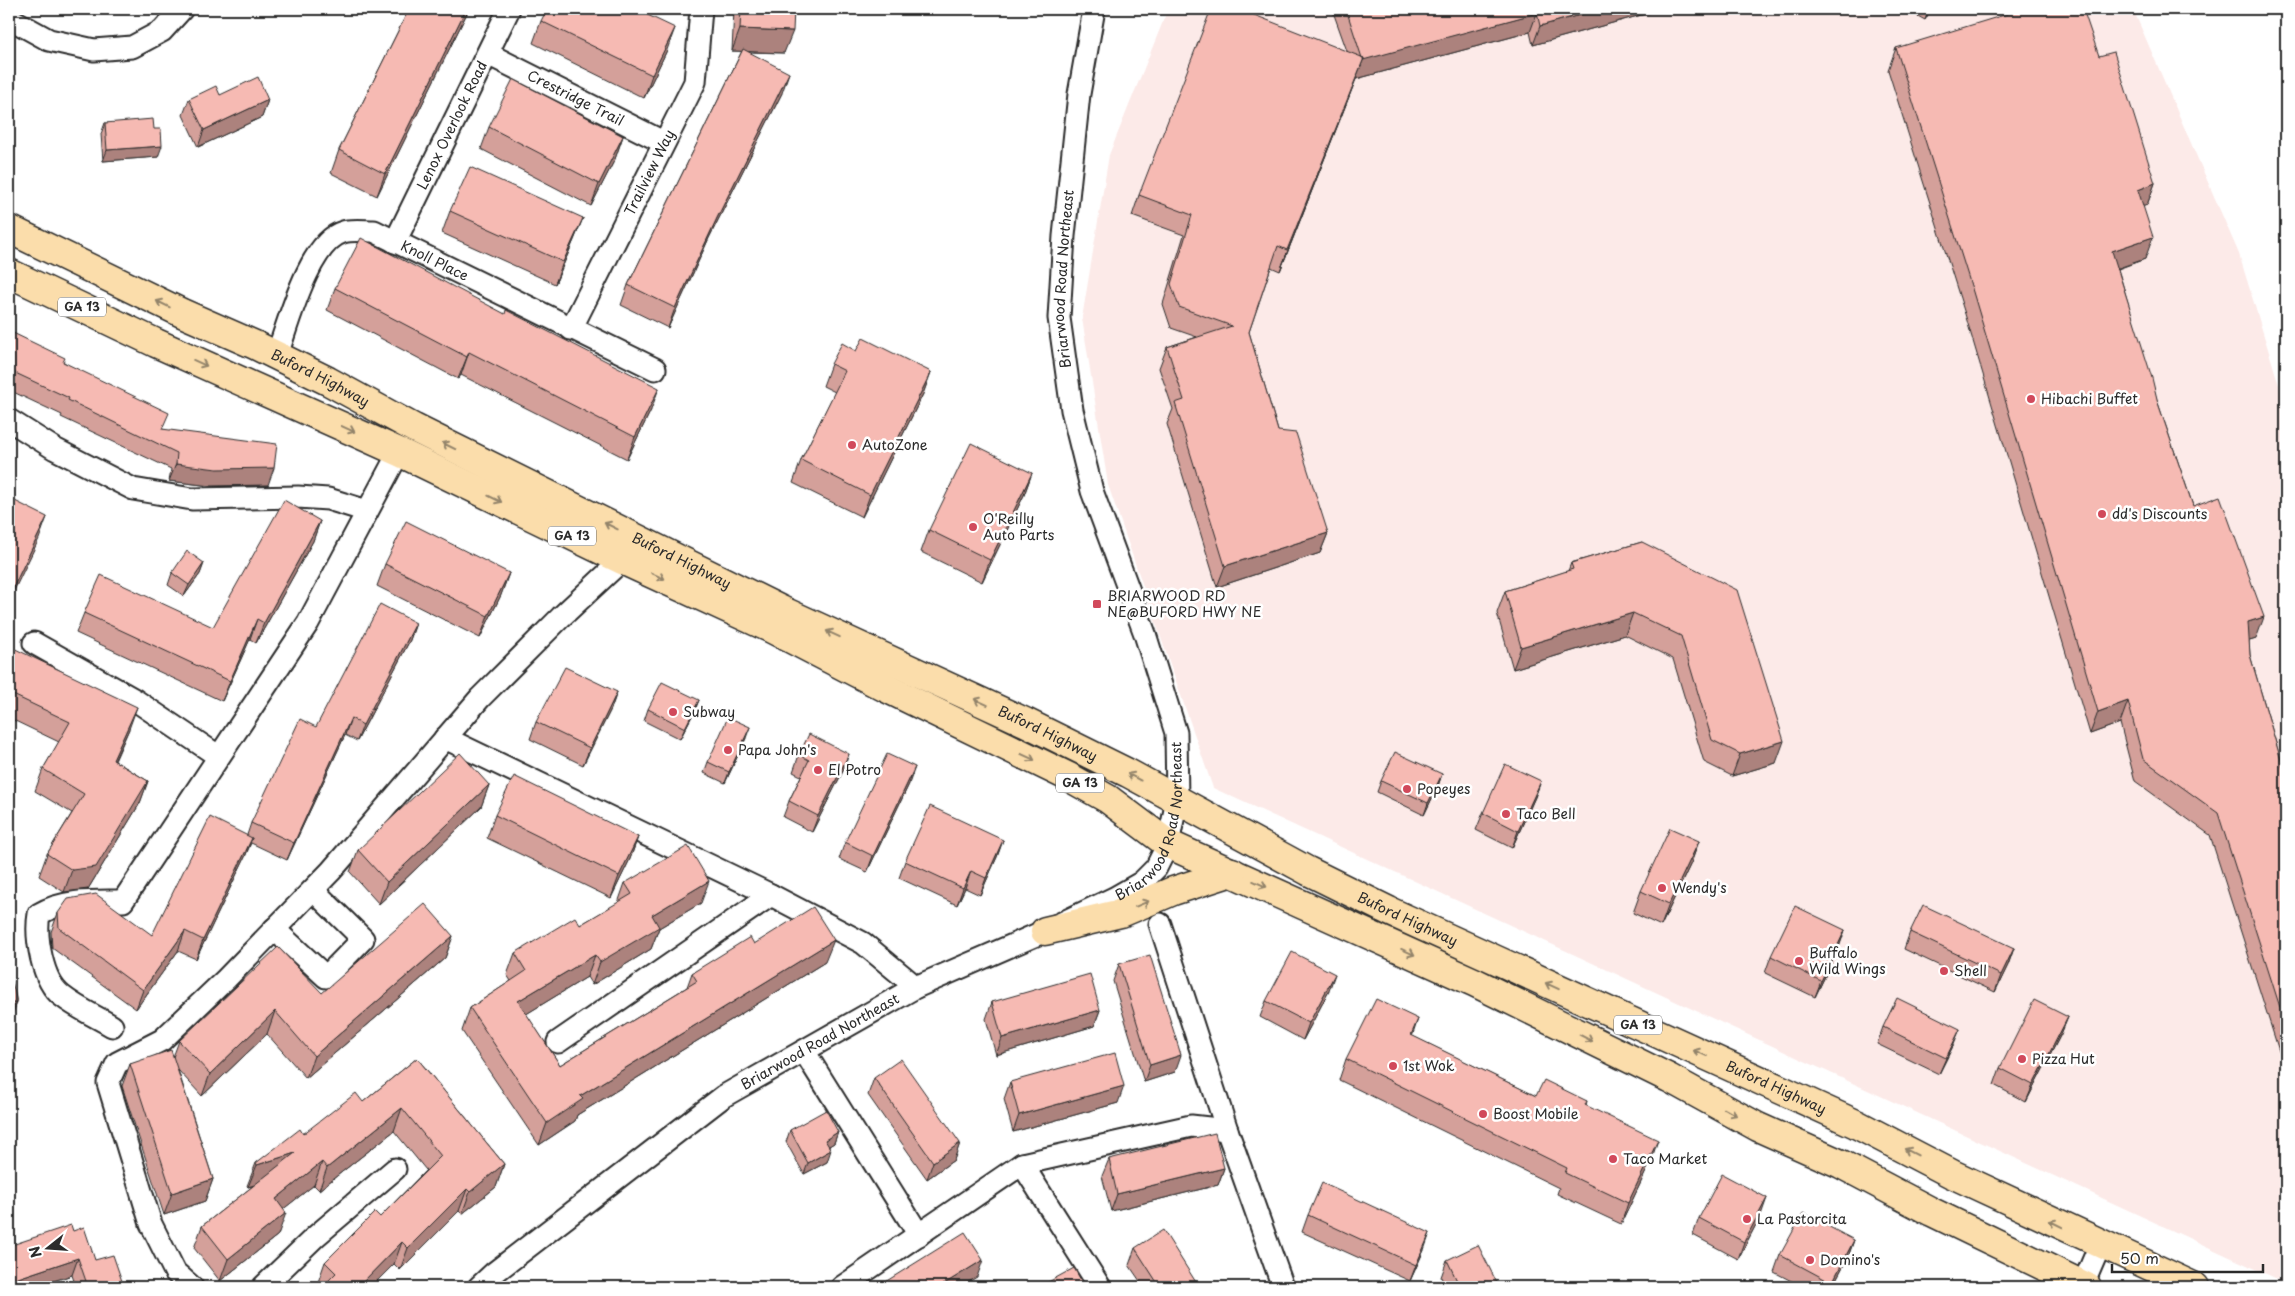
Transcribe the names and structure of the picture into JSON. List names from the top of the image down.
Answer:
{
  "streets": {
    "main road": ["GA 13", "Buford Highway"],
    "street": [
      "Crestridge Trail",
      "Lenox Overlook Road",
      "Trailview Way",
      "Knoll Place",
      "Briarwood Road Northeast"
    ]
  },
  "crossings": [
    ["Crestridge Trail", "Lenox Overlook Road"],
    ["Crestridge Trail", "Trailview Way"],
    ["Lenox Overlook Road", "Knoll Place"],
    ["Trailview Way", "Knoll Place"],
    ["Knoll Place", "Buford Highway"],
    ["Briarwood Road Northeast", "Buford Highway"]
  ],
  "places": {
    "other": [
      "Hibachi Buffet",
      "AutoZone",
      "dd's Discounts",
      "O'Reilly Auto Parts",
      "Subway",
      "Papa John's",
      "El Potro",
      "Popeyes",
      "Taco Bell",
      "Wendy's",
      "Buffalo Wild Wings",
      "Shell",
      "Pizza Hut",
      "1st Wok",
      "Boost Mobile",
      "Taco Market",
      "La Pastorcita",
      "Domino's"
    ],
    "transit": ["BRIARWOOD RD NE@BUFORD HWY NE"]
  },
  "scale_bar": "50 m",
  "north": "left"
}
